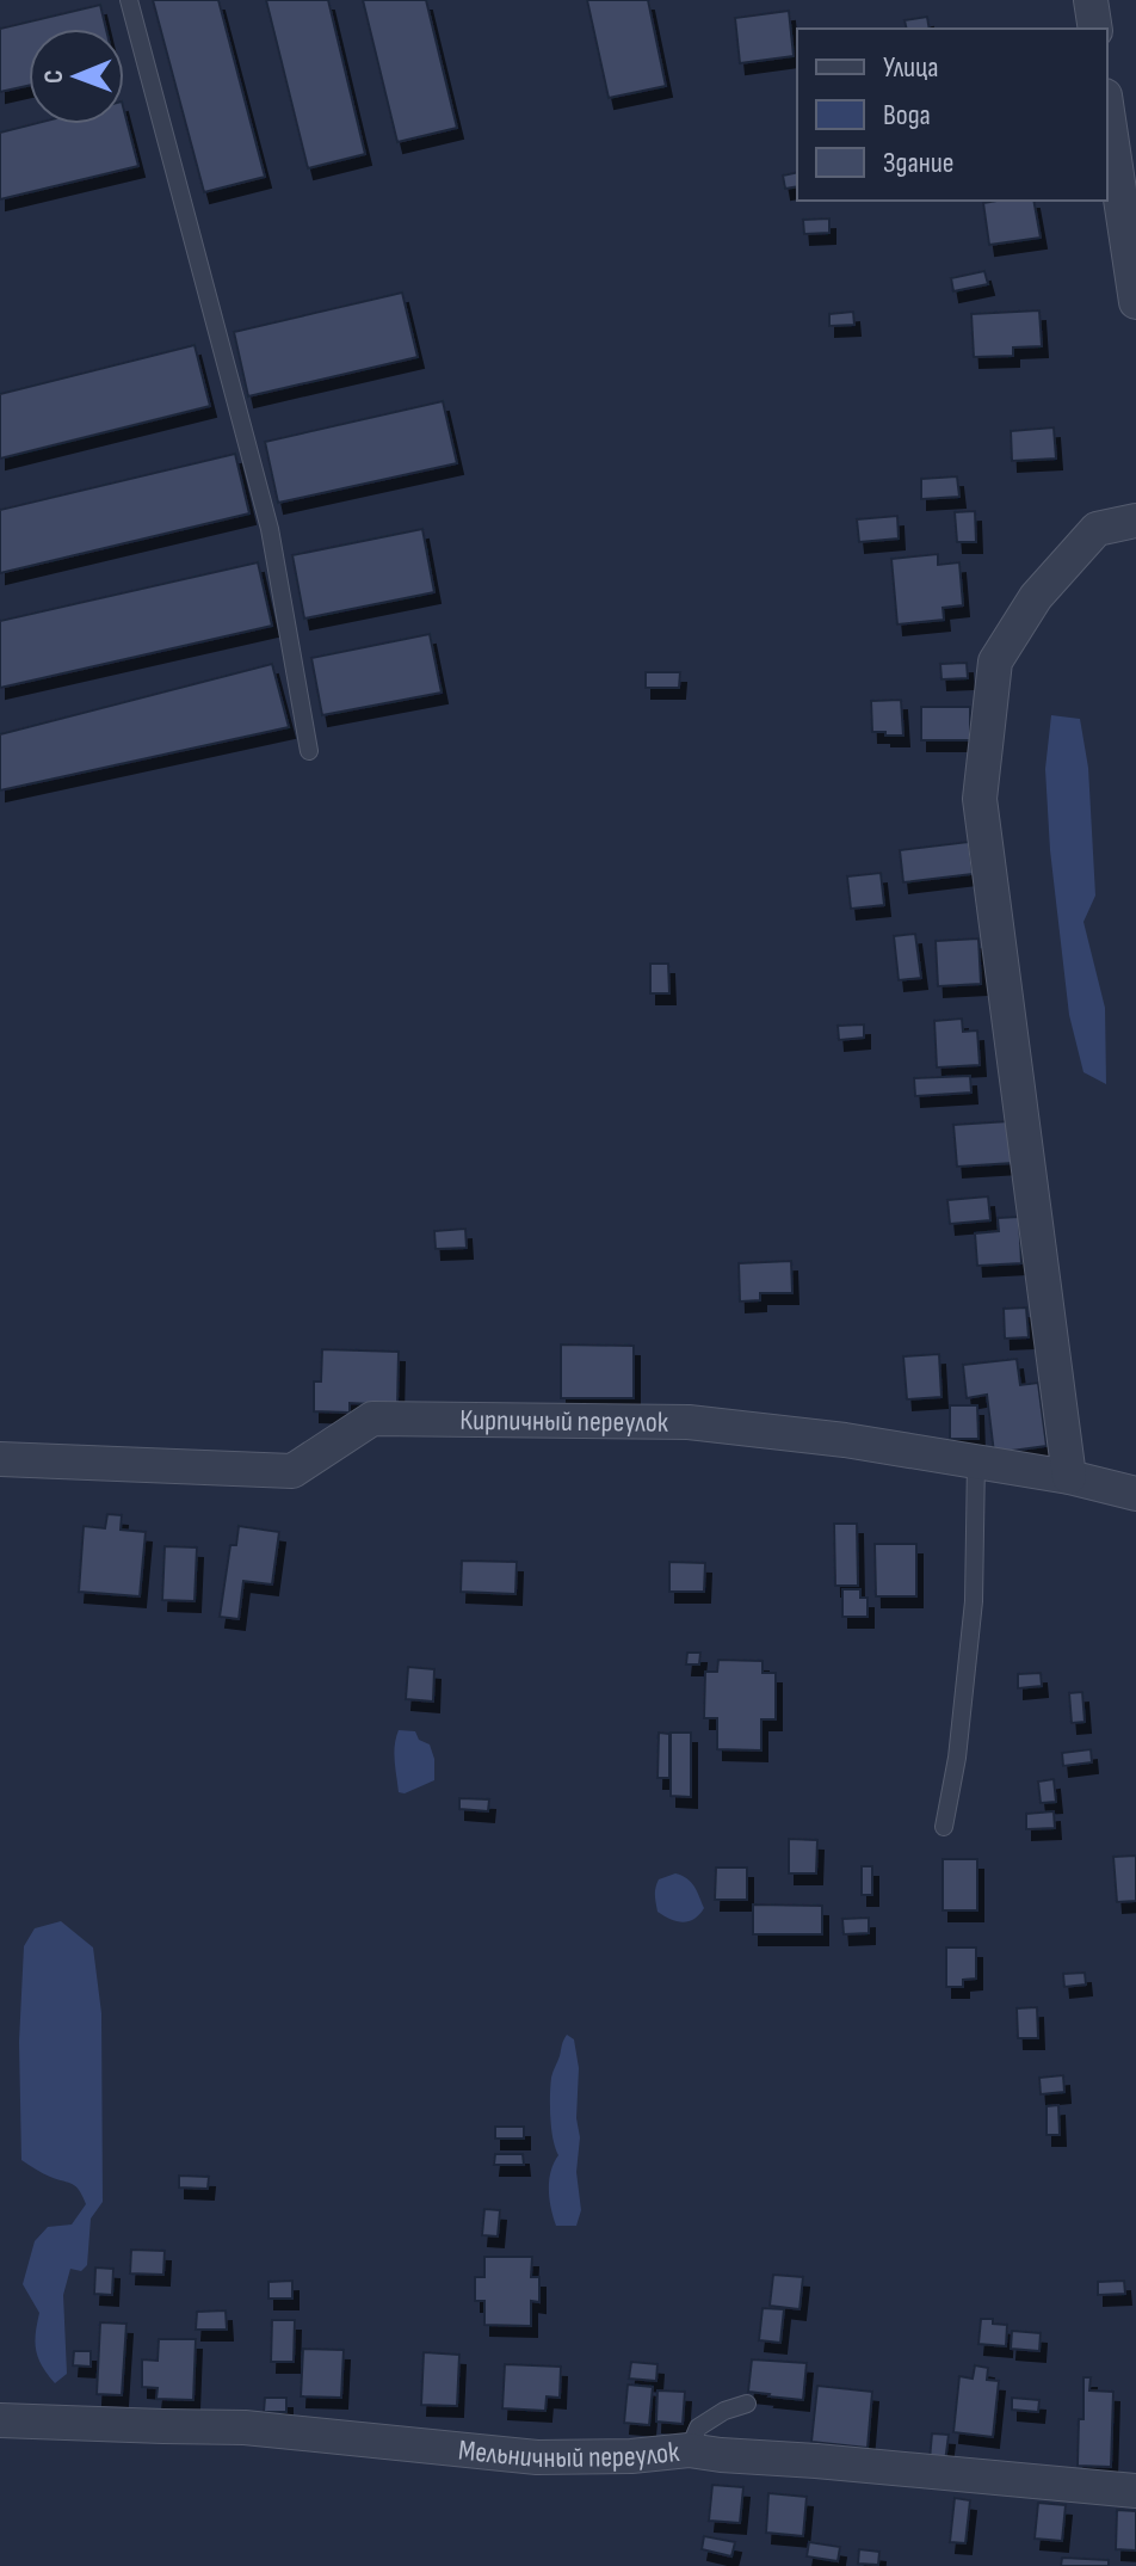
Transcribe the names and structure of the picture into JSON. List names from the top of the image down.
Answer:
{
  "streets": {
    "street": ["Кирпичный переулок", "Мельничный переулок"]
  },
  "legend": ["Улица", "Вода", "Здание"],
  "north": "left"
}
